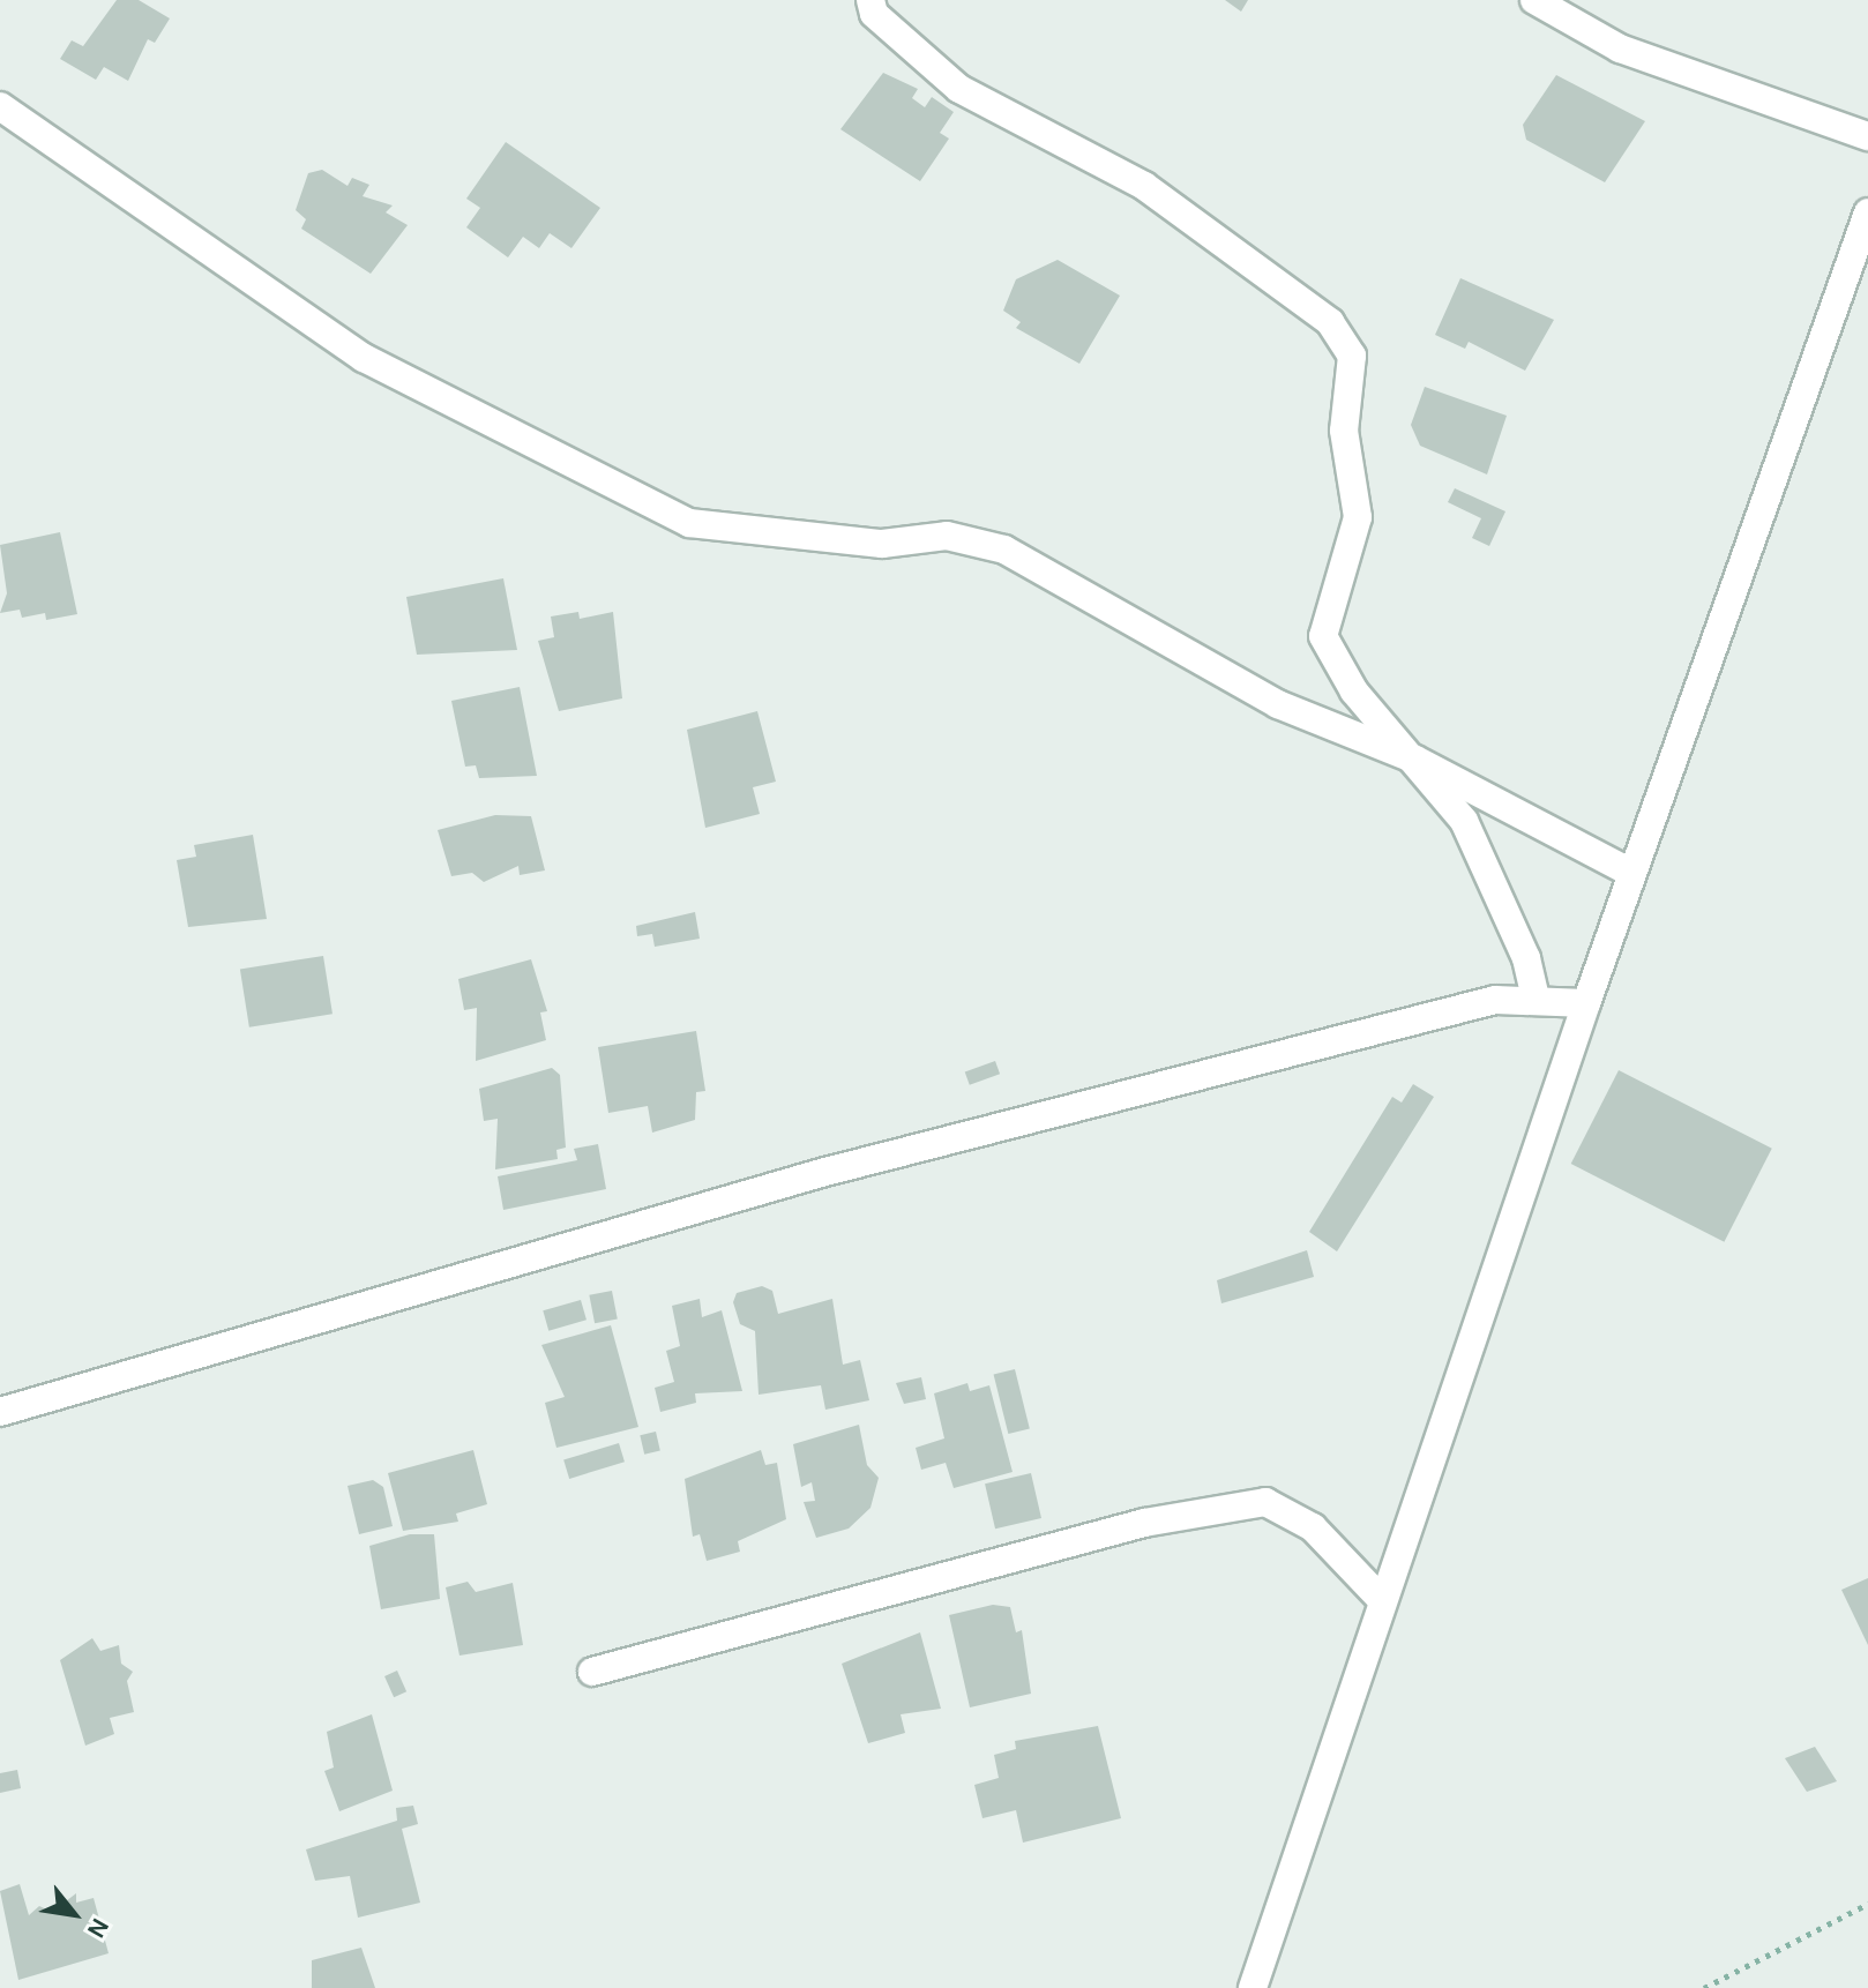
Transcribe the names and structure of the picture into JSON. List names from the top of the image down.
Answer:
{
  "north": "bottom right"
}
